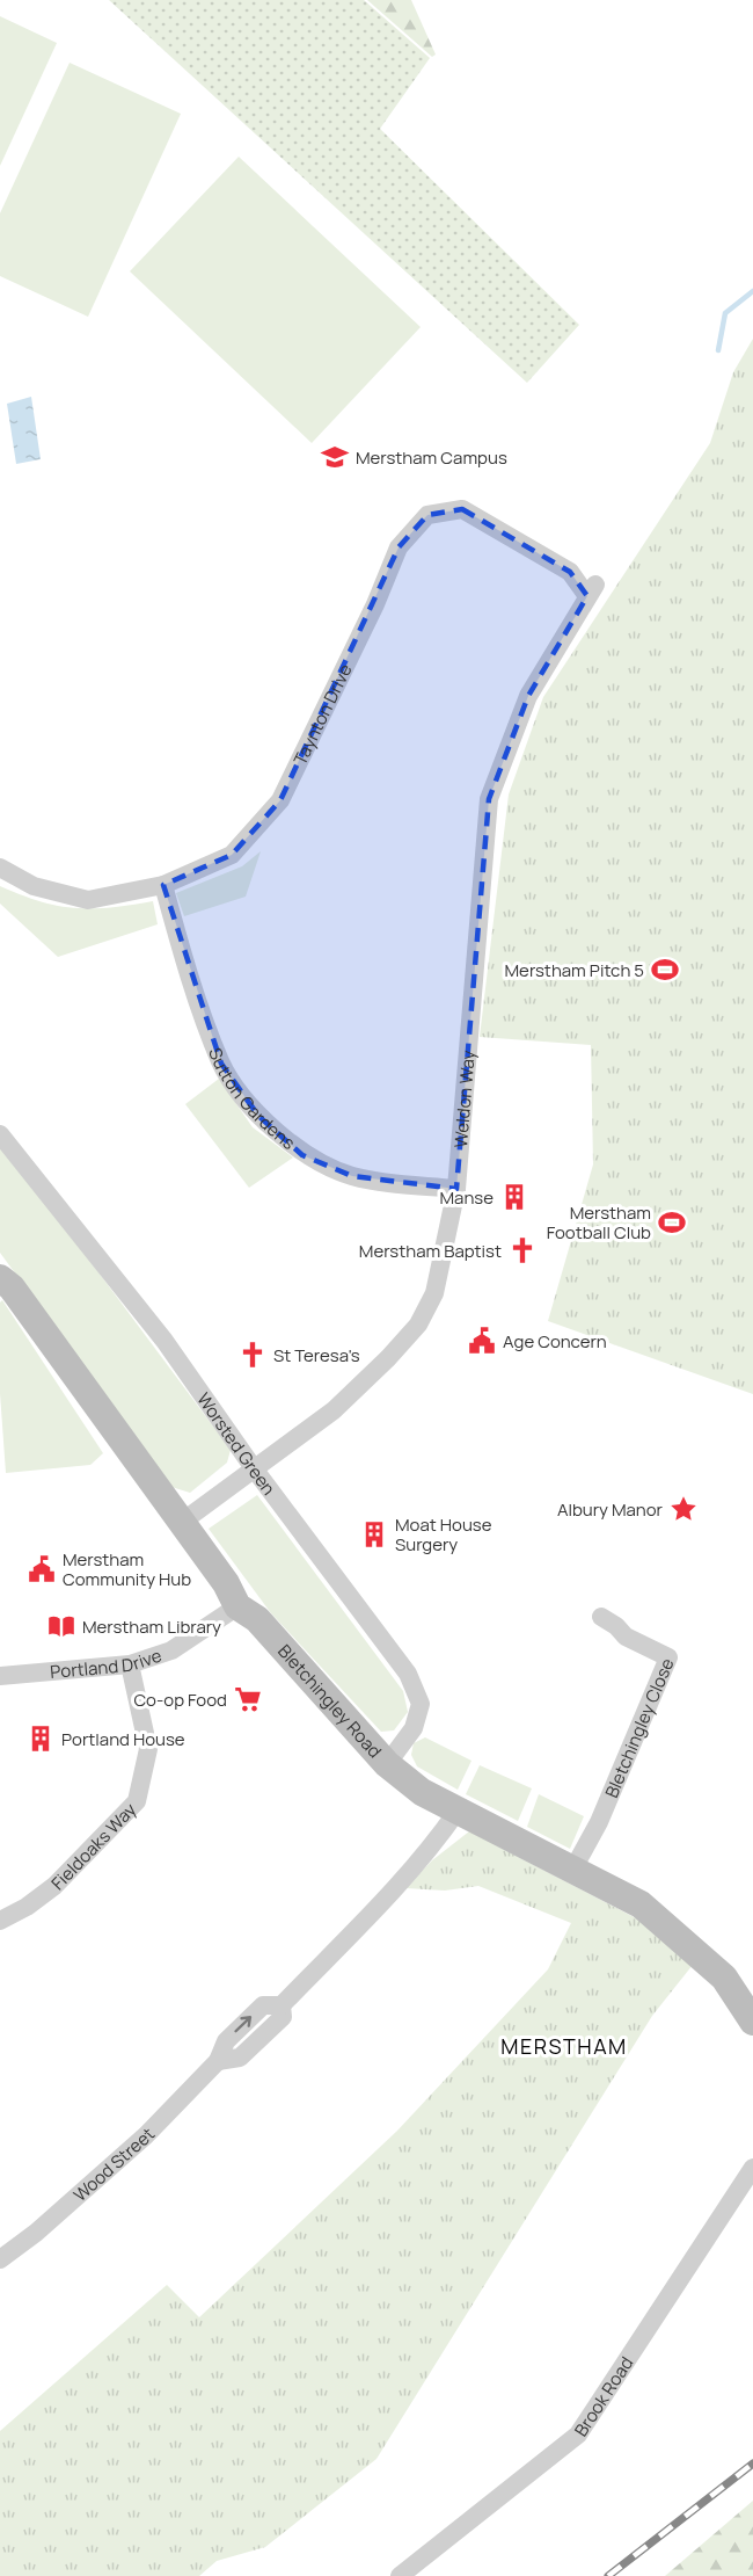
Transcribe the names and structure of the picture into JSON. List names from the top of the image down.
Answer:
{
  "streets": {
    "street": [
      "Taynton Drive",
      "Sutton Gardens",
      "Weldon Way",
      "Worsted Green",
      "Portland Drive",
      "Bletchingley Road",
      "Bletchingley Close",
      "Fieldoaks Way",
      "Wood Street",
      "Brook Road"
    ]
  },
  "crossings": [
    ["Taynton Drive", "Sutton Gardens"],
    ["Taynton Drive", "Weldon Way"],
    ["Sutton Gardens", "Weldon Way"],
    ["Weldon Way", "Worsted Green"],
    ["Weldon Way", "Bletchingley Road"],
    ["Worsted Green", "Bletchingley Road"],
    ["Portland Drive", "Bletchingley Road"],
    ["Portland Drive", "Fieldoaks Way"],
    ["Bletchingley Road", "Bletchingley Close"],
    ["Bletchingley Road", "Wood Street"]
  ],
  "districts": ["MERSTHAM"],
  "places": {
    "school or university": ["Merstham Campus"],
    "sports": ["Merstham Pitch 5", "Merstham Football Club"],
    "building": ["Manse", "Moat House Surgery", "Portland House"],
    "church": ["Merstham Baptist", "St Teresa's"],
    "public building": ["Age Concern", "Merstham Community Hub"],
    "place": ["Albury Manor"],
    "library": ["Merstham Library"],
    "supermarket": ["Co-op Food"]
  }
}
